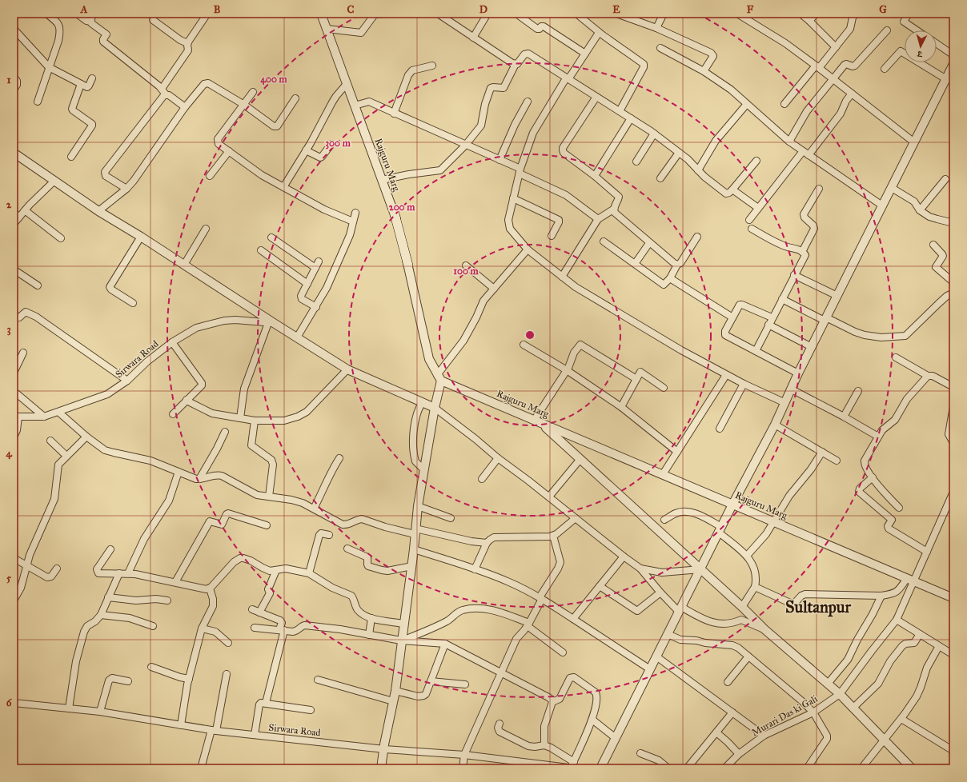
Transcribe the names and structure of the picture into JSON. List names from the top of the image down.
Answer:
{
  "streets": {
    "street": ["Rajguru Marg", "Sirwara Road", "Murari Das ki Gali"]
  },
  "crossings": [
    ["Rajguru Marg", "Murari Das ki Gali"]
  ],
  "districts": ["Sultanpur"],
  "north": "bottom",
  "grid": {
    "columns": [
      "A",
      "B",
      "C",
      "D",
      "E",
      "F",
      "G"
    ],
    "rows": [
      "1",
      "2",
      "3",
      "4",
      "5",
      "6"
    ]
  },
  "rings": [
    "400 m",
    "300 m",
    "200 m",
    "100 m"
  ]
}
